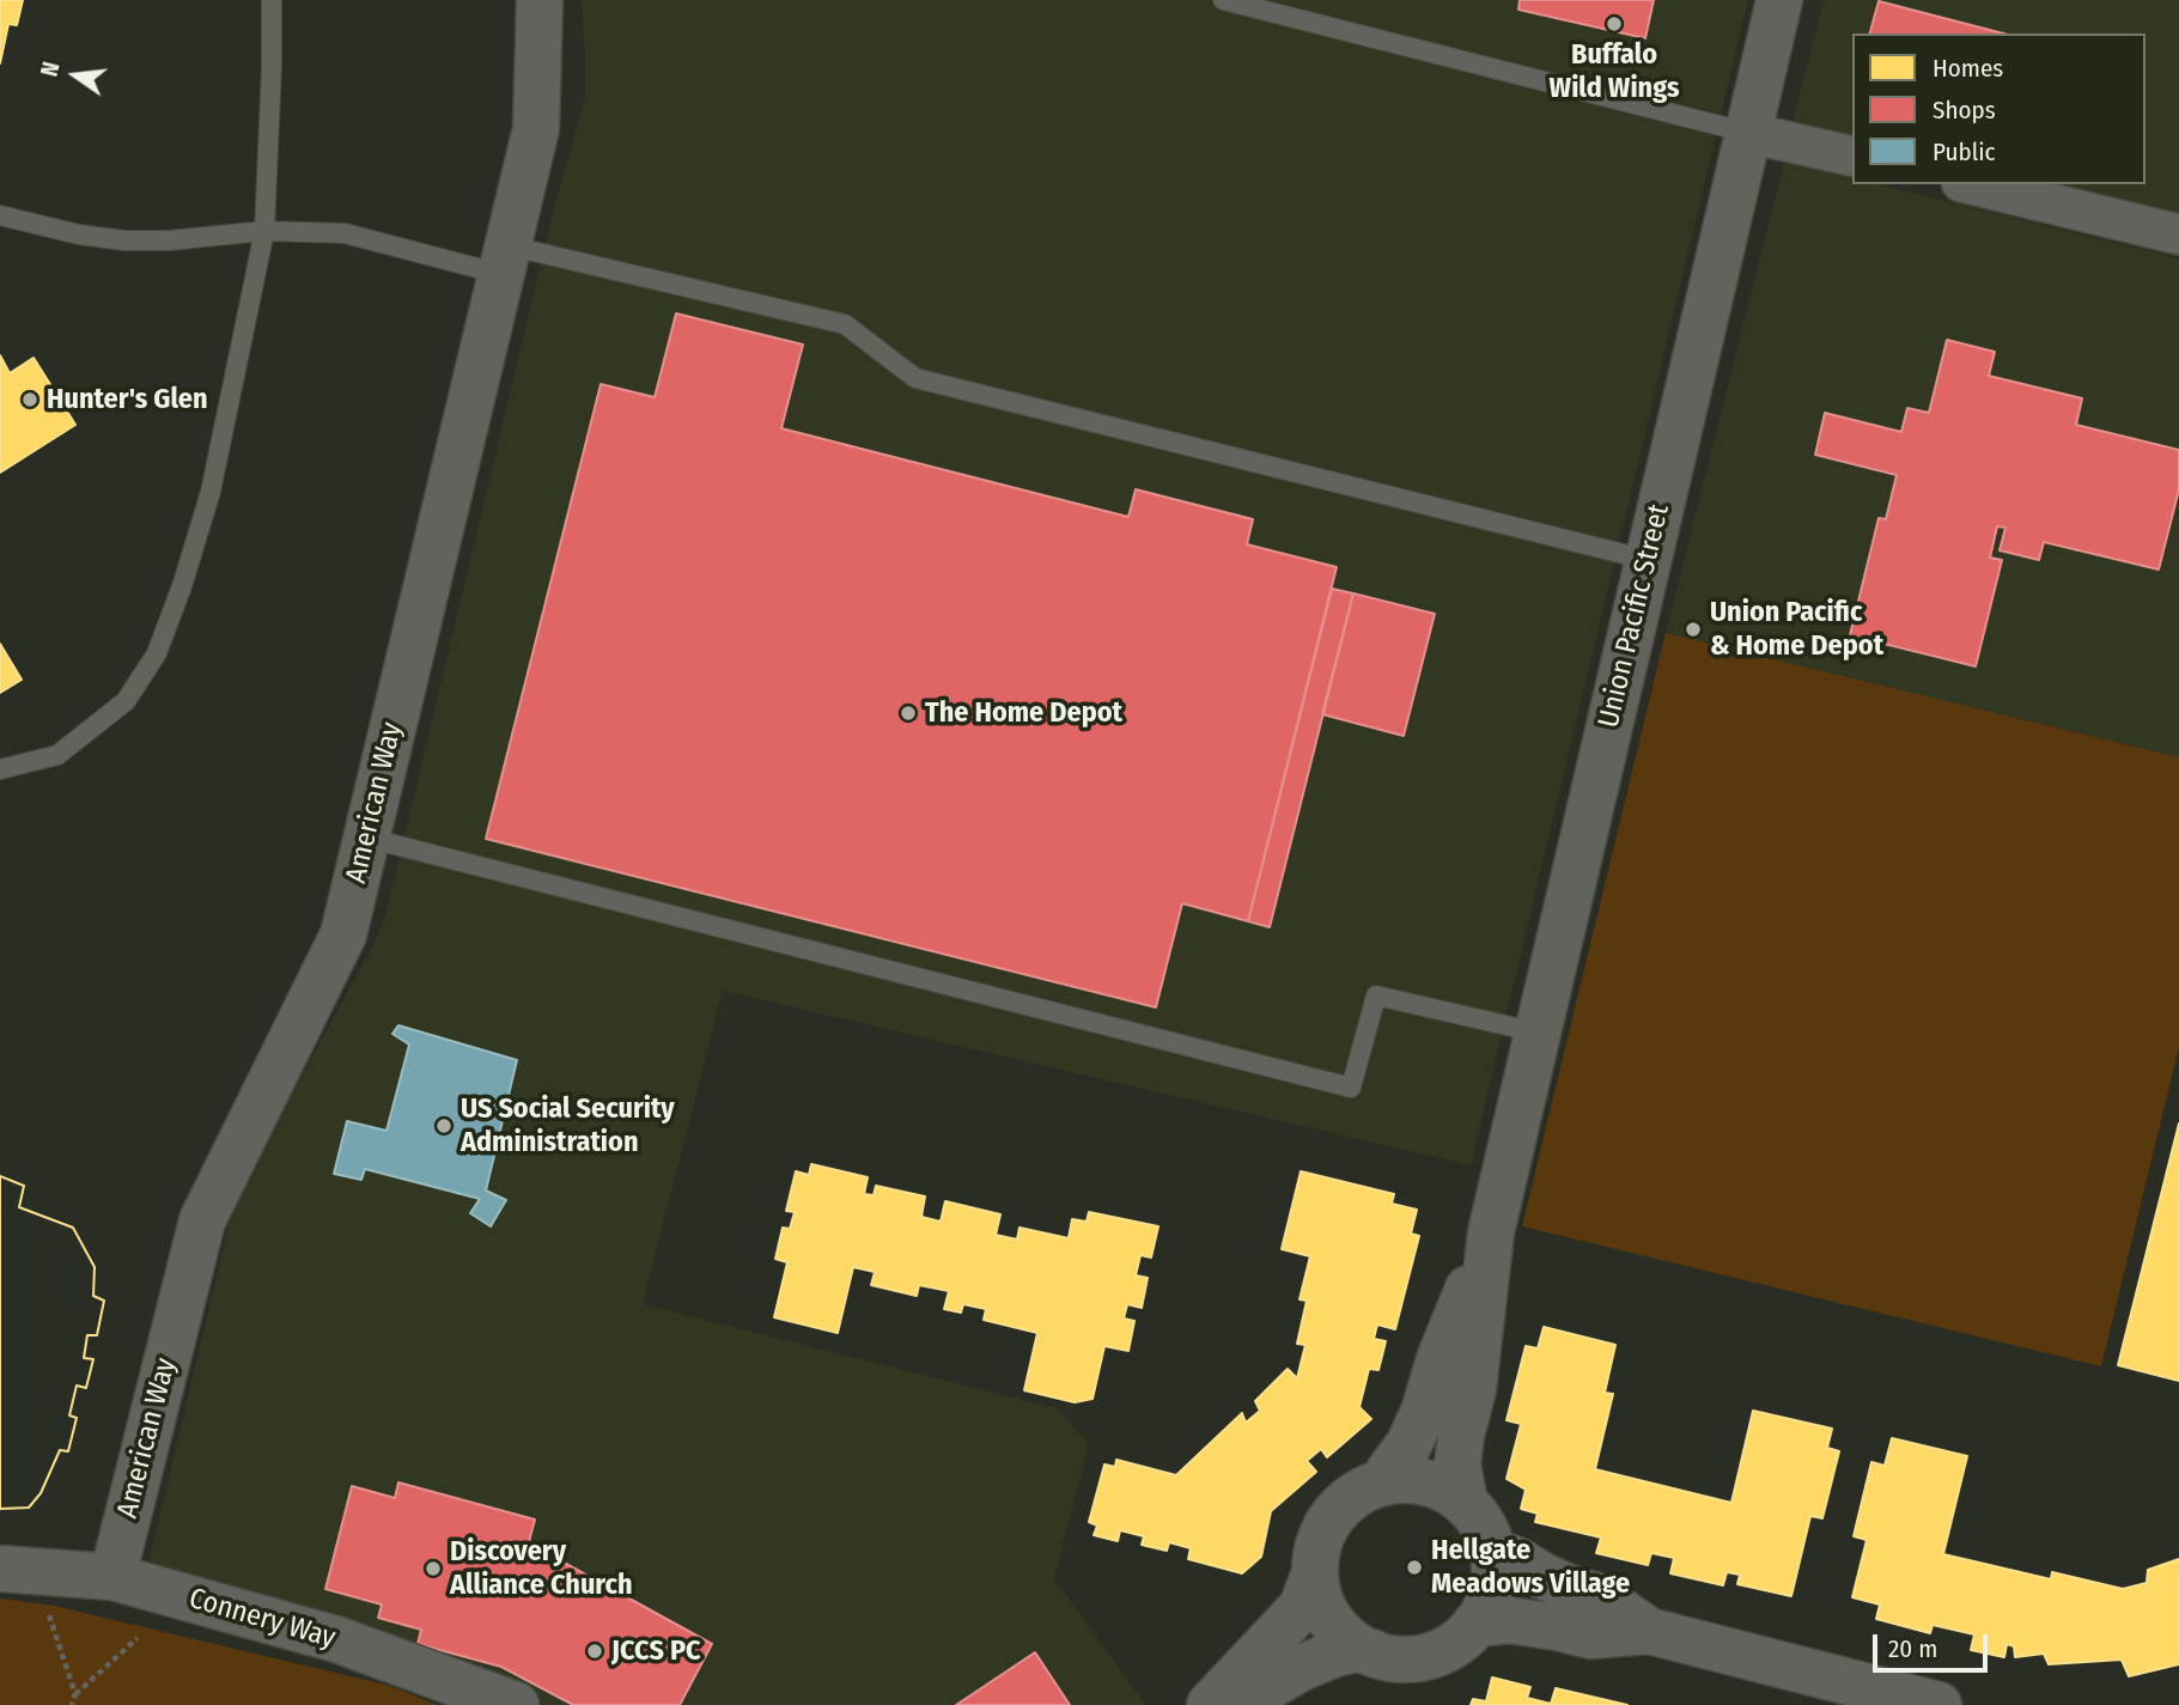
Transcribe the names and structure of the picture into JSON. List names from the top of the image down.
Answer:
{
  "streets": {
    "street": ["Union Pacific Street", "American Way", "Connery Way"]
  },
  "crossings": [
    ["American Way", "Connery Way"]
  ],
  "places": [
    "Buffalo Wild Wings",
    "Hunter's Glen",
    "Union Pacific & Home Depot",
    "The Home Depot",
    "US Social Security Administration",
    "Hellgate Meadows Village",
    "Discovery Alliance Church",
    "JCCS PC"
  ],
  "legend": ["Homes", "Shops", "Public"],
  "scale_bar": "20 m",
  "north": "left"
}
